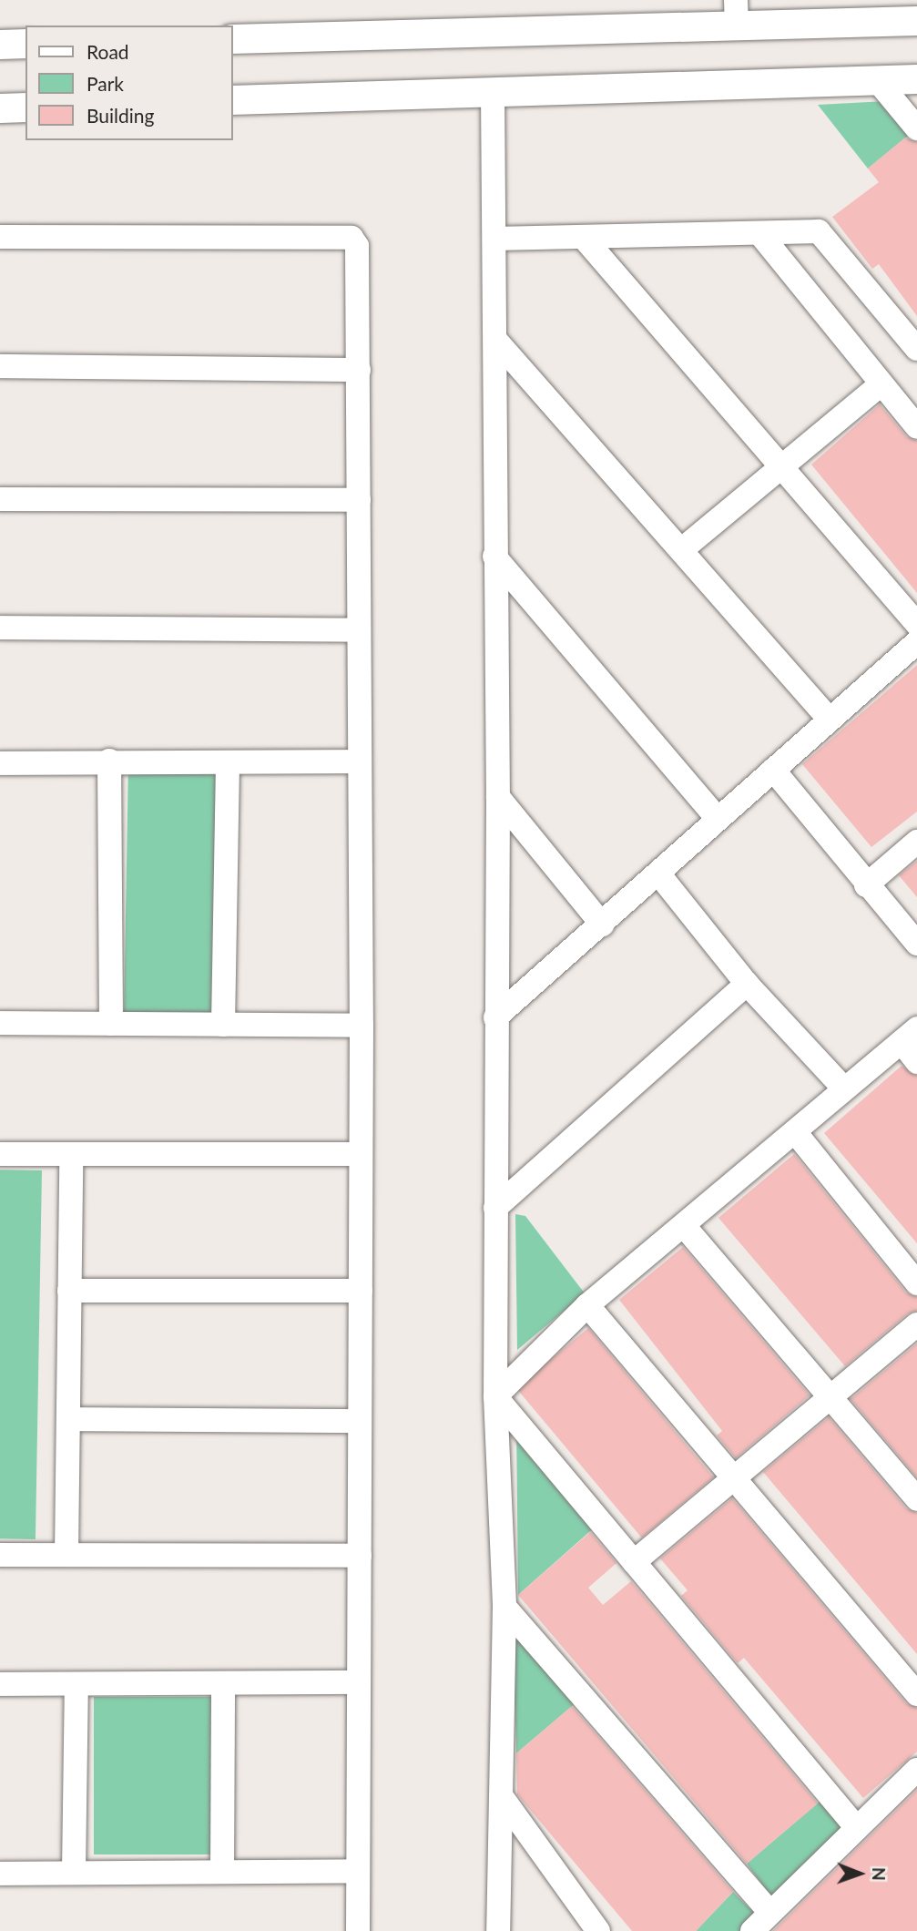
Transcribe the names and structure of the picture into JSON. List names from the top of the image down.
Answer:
{
  "legend": ["Road", "Park", "Building"],
  "north": "right"
}
